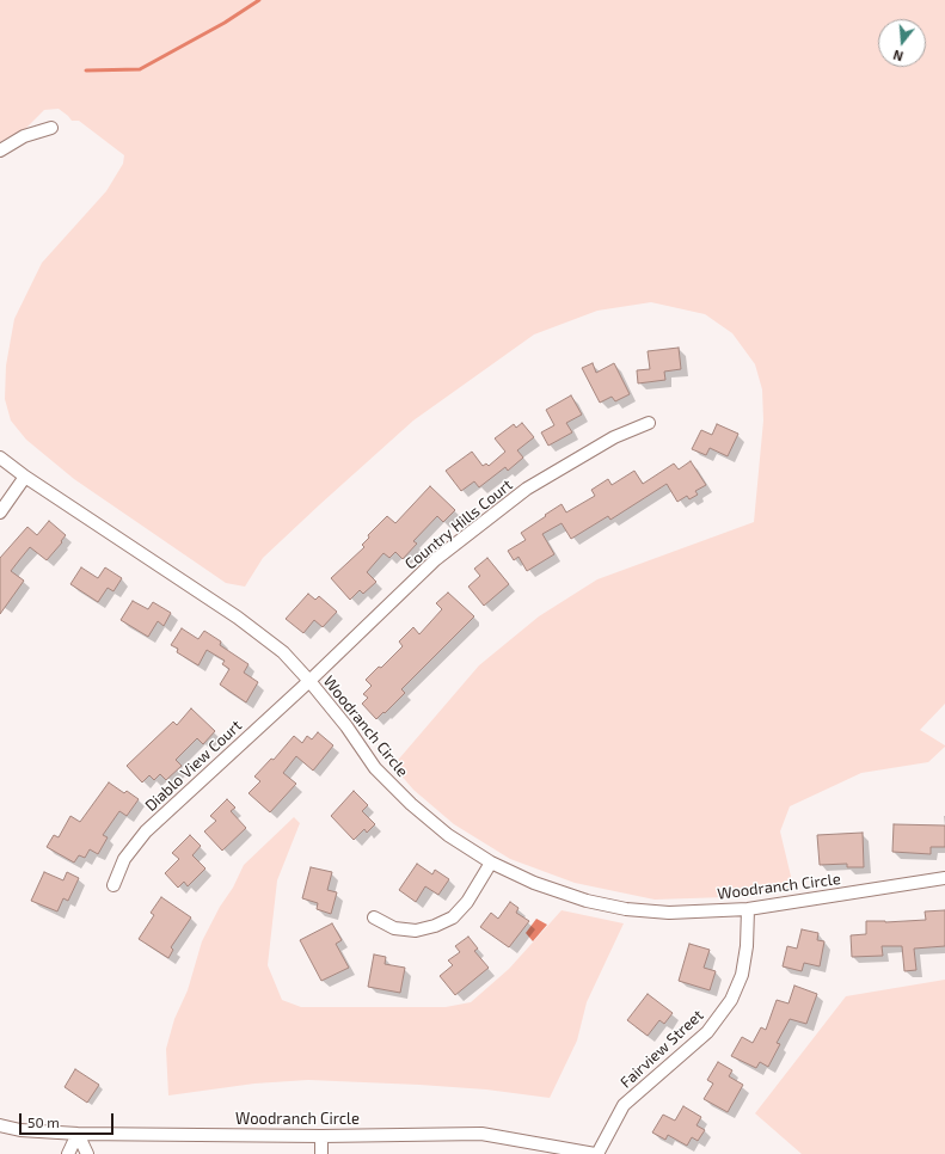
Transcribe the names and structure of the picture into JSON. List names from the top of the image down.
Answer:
{
  "streets": {
    "street": [
      "Country Hills Court",
      "Woodranch Circle",
      "Diablo View Court",
      "Fairview Street"
    ]
  },
  "crossings": [
    ["Country Hills Court", "Woodranch Circle"],
    ["Country Hills Court", "Diablo View Court"],
    ["Woodranch Circle", "Diablo View Court"],
    ["Woodranch Circle", "Fairview Street"]
  ],
  "scale_bar": "50 m",
  "north": "bottom"
}
